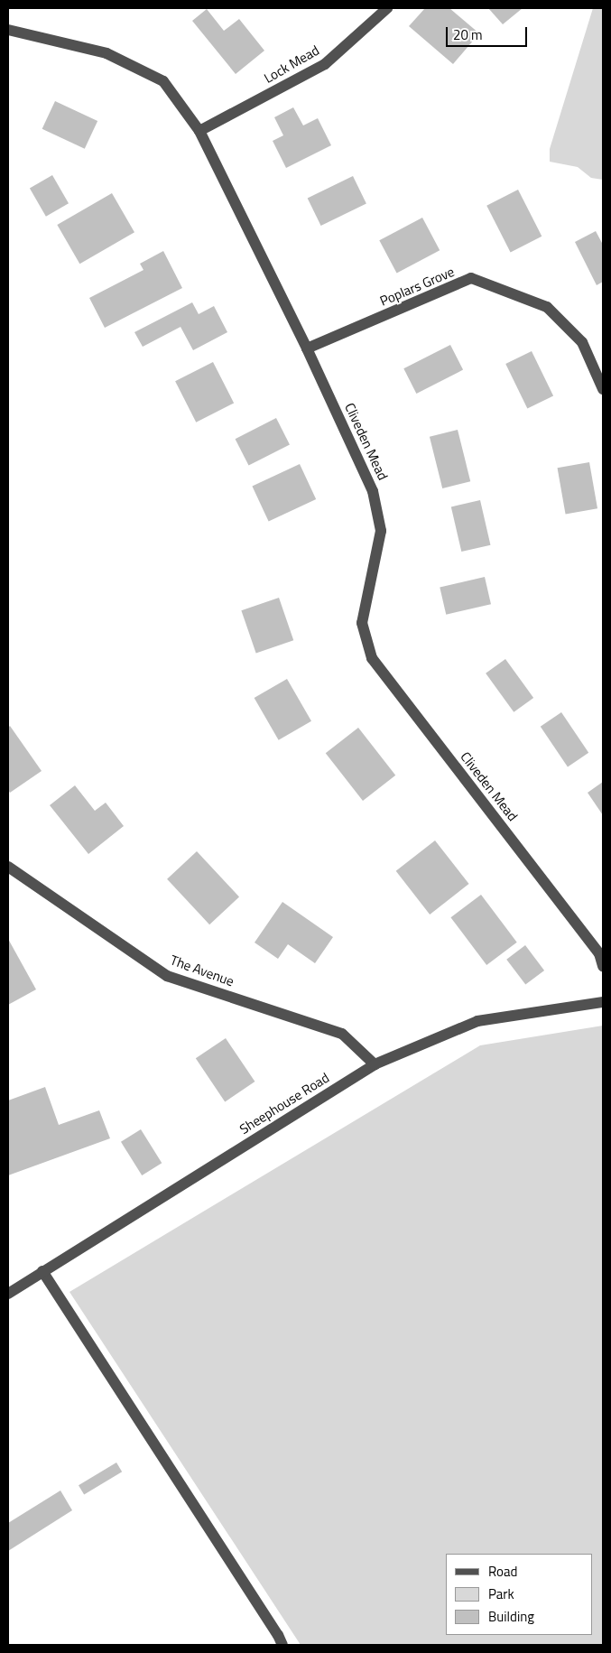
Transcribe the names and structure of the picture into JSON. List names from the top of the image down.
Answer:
{
  "streets": {
    "street": [
      "Lock Mead",
      "Poplars Grove",
      "Cliveden Mead",
      "The Avenue",
      "Sheephouse Road"
    ]
  },
  "crossings": [
    ["Lock Mead", "Cliveden Mead"],
    ["Poplars Grove", "Cliveden Mead"],
    ["The Avenue", "Sheephouse Road"]
  ],
  "legend": ["Road", "Park", "Building"],
  "scale_bar": "20 m"
}
